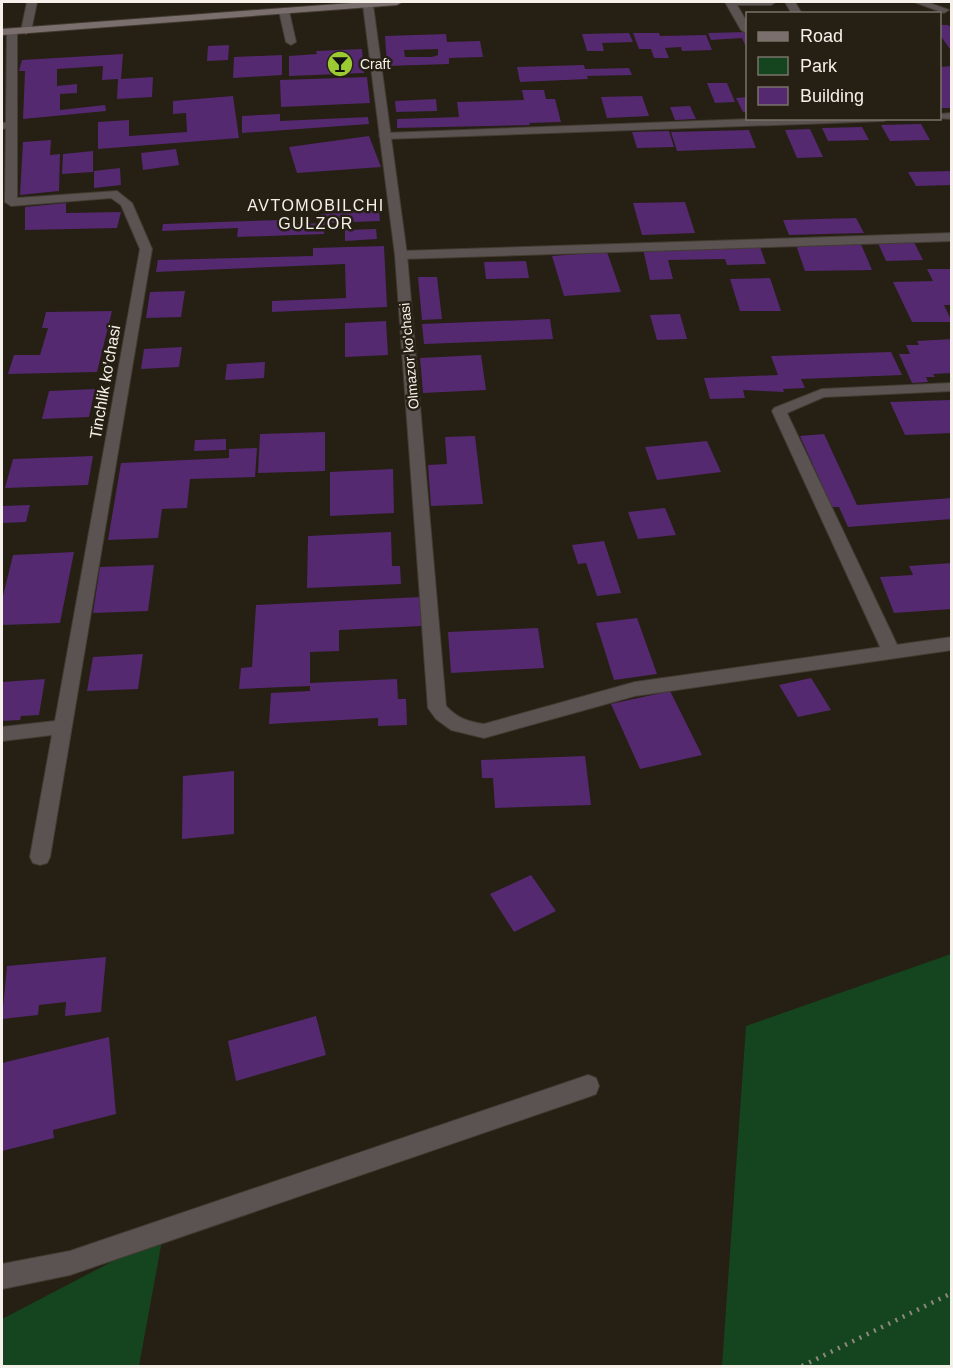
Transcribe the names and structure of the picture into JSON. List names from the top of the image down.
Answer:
{
  "streets": {
    "street": ["Olmazor ko'chasi", "Tinchlik ko'chasi"]
  },
  "districts": ["AVTOMOBILCHI GULZOR"],
  "places": {
    "bar": ["Craft"]
  },
  "legend": ["Road", "Park", "Building"]
}
